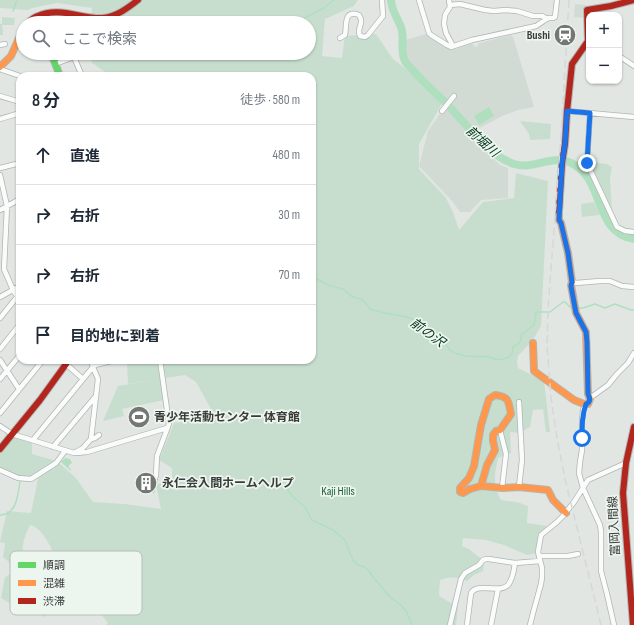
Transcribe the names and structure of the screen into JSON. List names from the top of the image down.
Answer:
{
  "streets": {
    "street": ["富岡入間線"]
  },
  "water": ["前堀川", "前の沢"],
  "parks": ["Kaji Hills"],
  "places": {
    "station": ["Bushi"],
    "sports": ["青少年活動センター 体育館"],
    "building": ["永仁会入間ホームヘルプ"]
  },
  "legend": ["順調", "混雑", "渋滞"],
  "page": {
    "map_buttons": ["+", "−"],
    "search": "ここで検索",
    "heading": ["8 分", "徒歩 · 580 m"],
    "list": [
      ["直進", "480 m"],
      ["右折", "30 m"],
      ["右折", "70 m"],
      "目的地に到着"
    ]
  }
}
